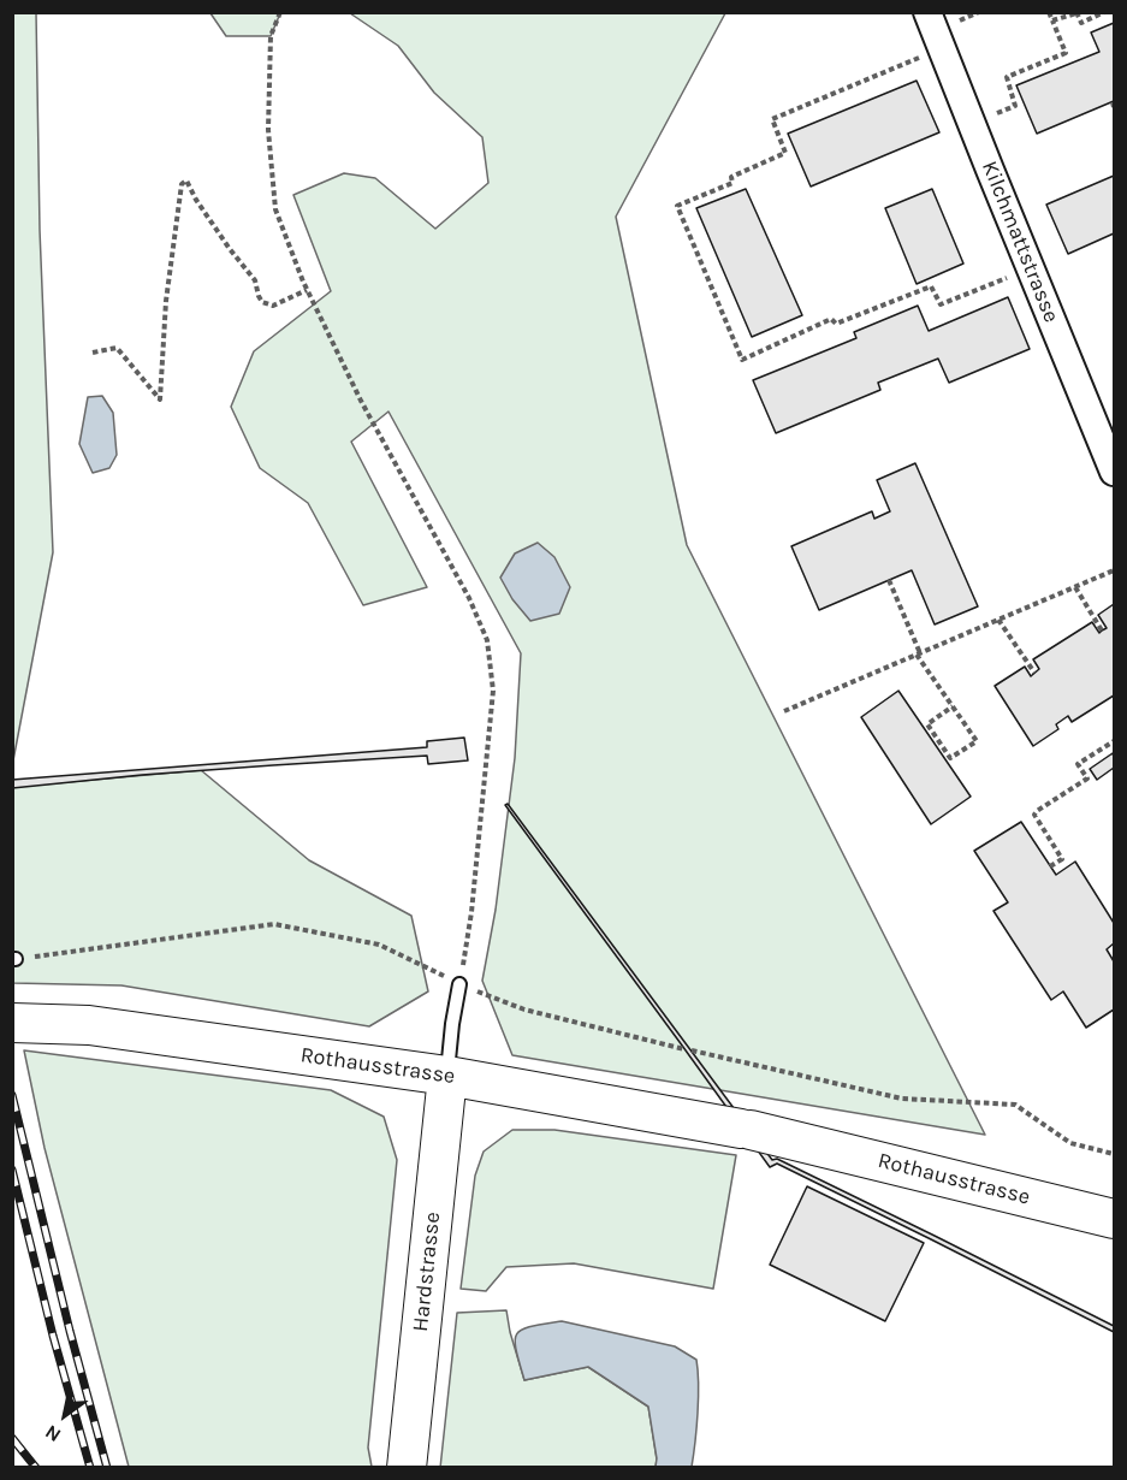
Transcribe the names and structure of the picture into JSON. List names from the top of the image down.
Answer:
{
  "streets": {
    "street": ["Kilchmattstrasse", "Rothausstrasse", "Hardstrasse"]
  },
  "crossings": [
    ["Rothausstrasse", "Hardstrasse"]
  ],
  "north": "bottom left"
}
